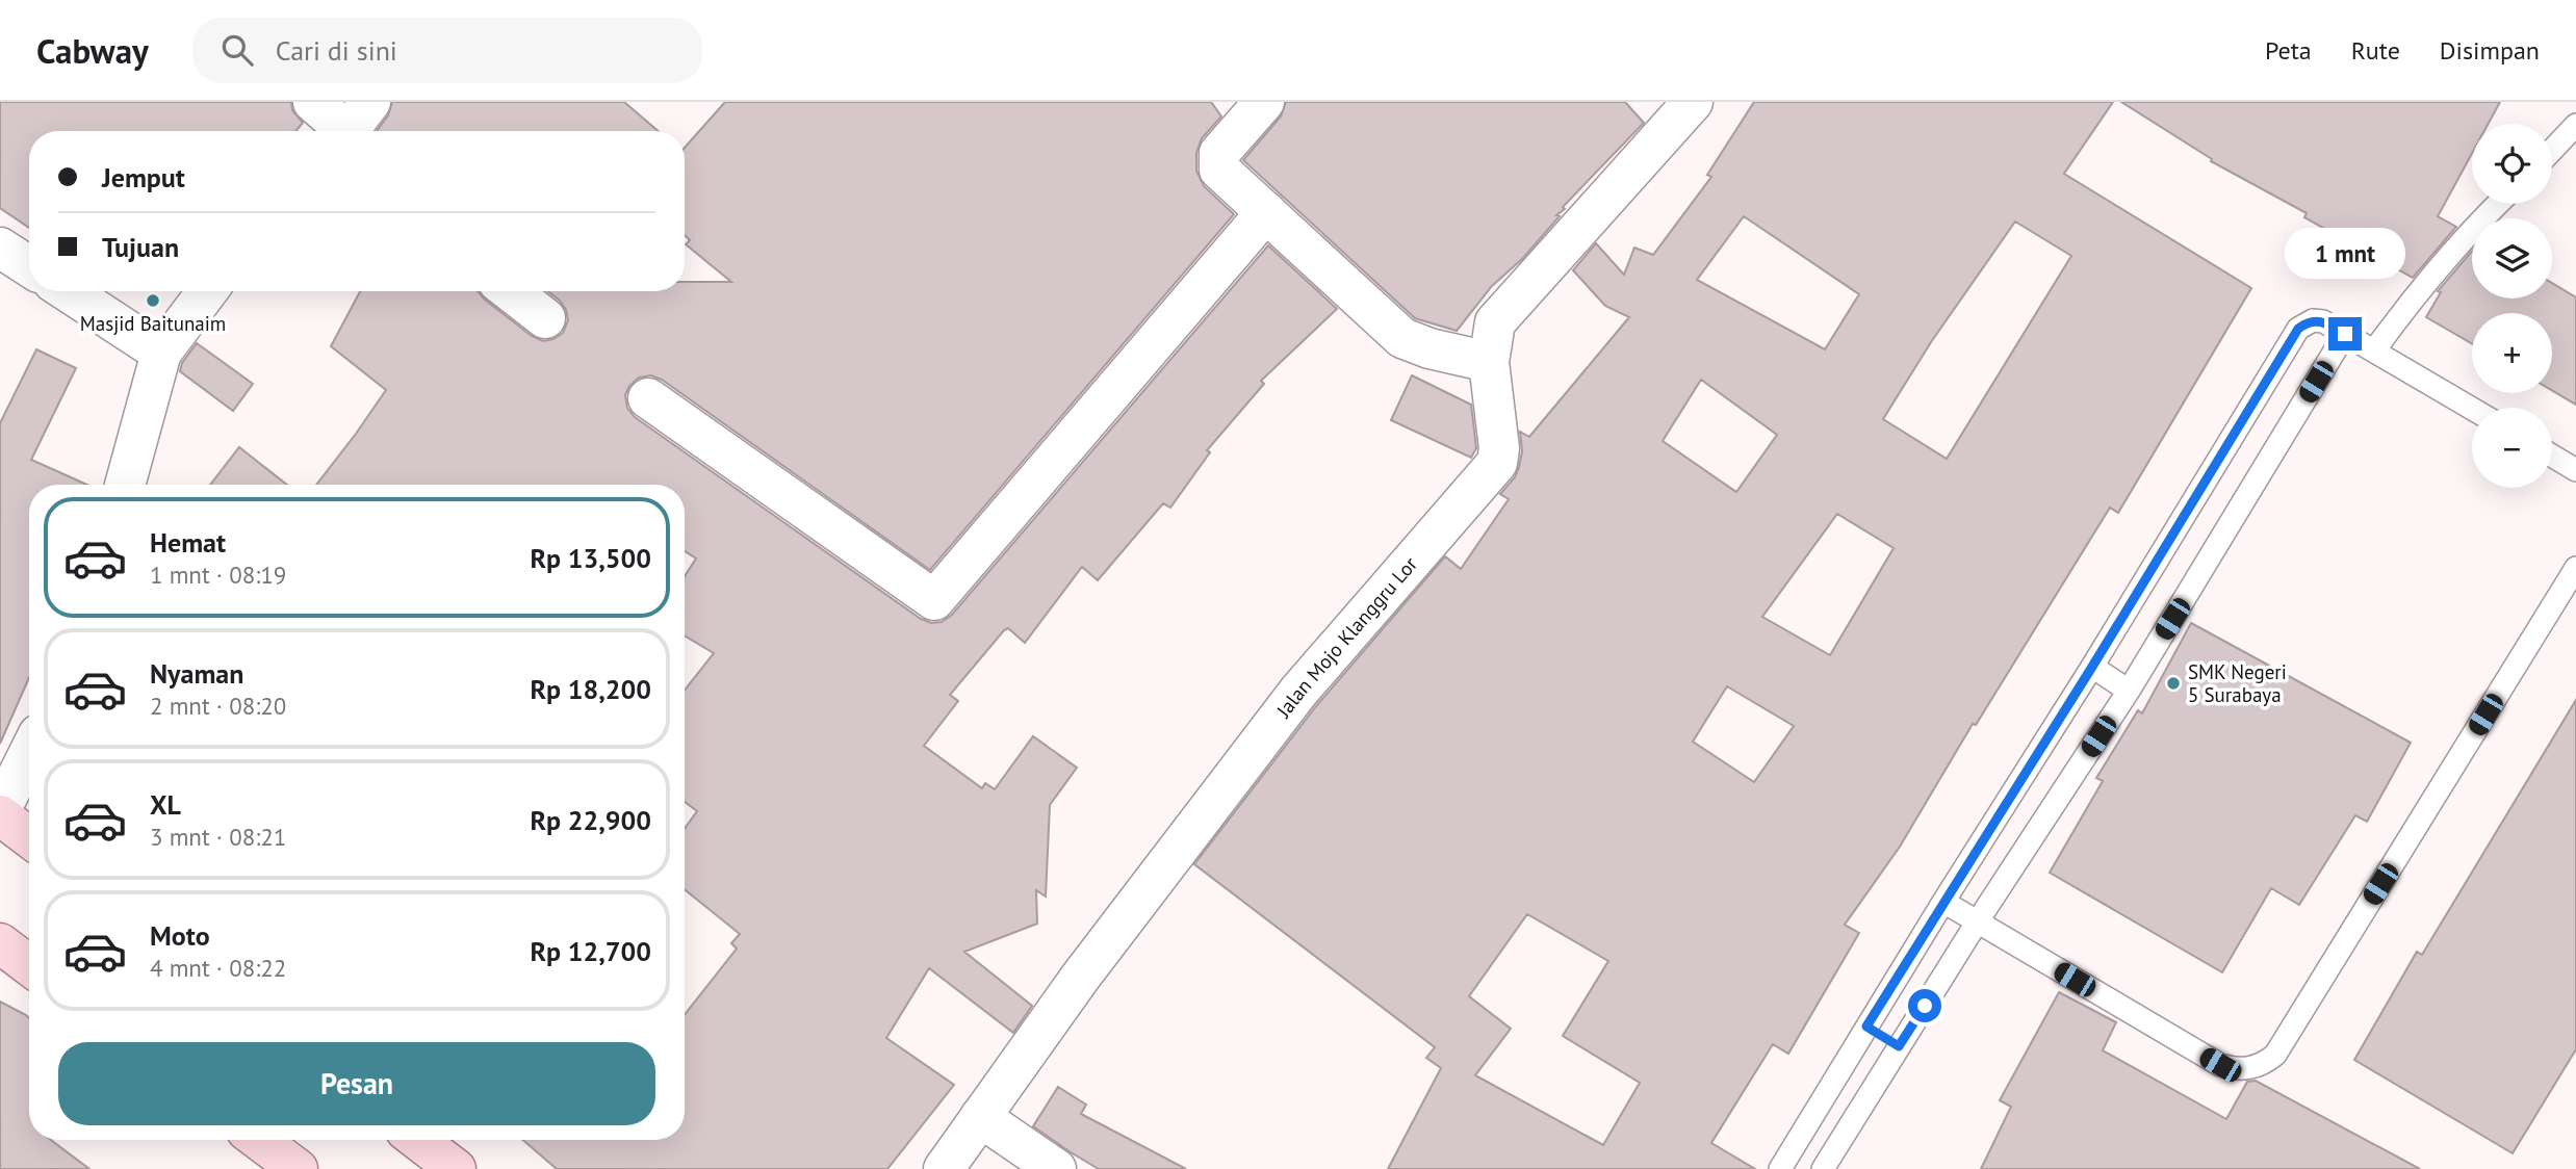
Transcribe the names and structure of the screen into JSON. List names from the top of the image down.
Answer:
{
  "streets": {
    "street": ["Jalan Mojo Klanggru Lor"]
  },
  "places": ["Masjid Baitunaim", "SMK Negeri 5 Surabaya"],
  "page": {
    "header": "Cabway",
    "search": "Cari di sini",
    "nav": ["Peta", "Rute", "Disimpan"],
    "map_buttons": ["+", "−"],
    "banner": ["Jemput", "Tujuan"],
    "bubble": "1 mnt",
    "list": [
      {
        "name": "Hemat",
        "note": "1 mnt · 08:19",
        "value": "Rp 13,500"
      },
      {
        "name": "Nyaman",
        "note": "2 mnt · 08:20",
        "value": "Rp 18,200"
      },
      {
        "name": "XL",
        "note": "3 mnt · 08:21",
        "value": "Rp 22,900"
      },
      {
        "name": "Moto",
        "note": "4 mnt · 08:22",
        "value": "Rp 12,700"
      }
    ],
    "buttons": "Pesan"
  }
}
